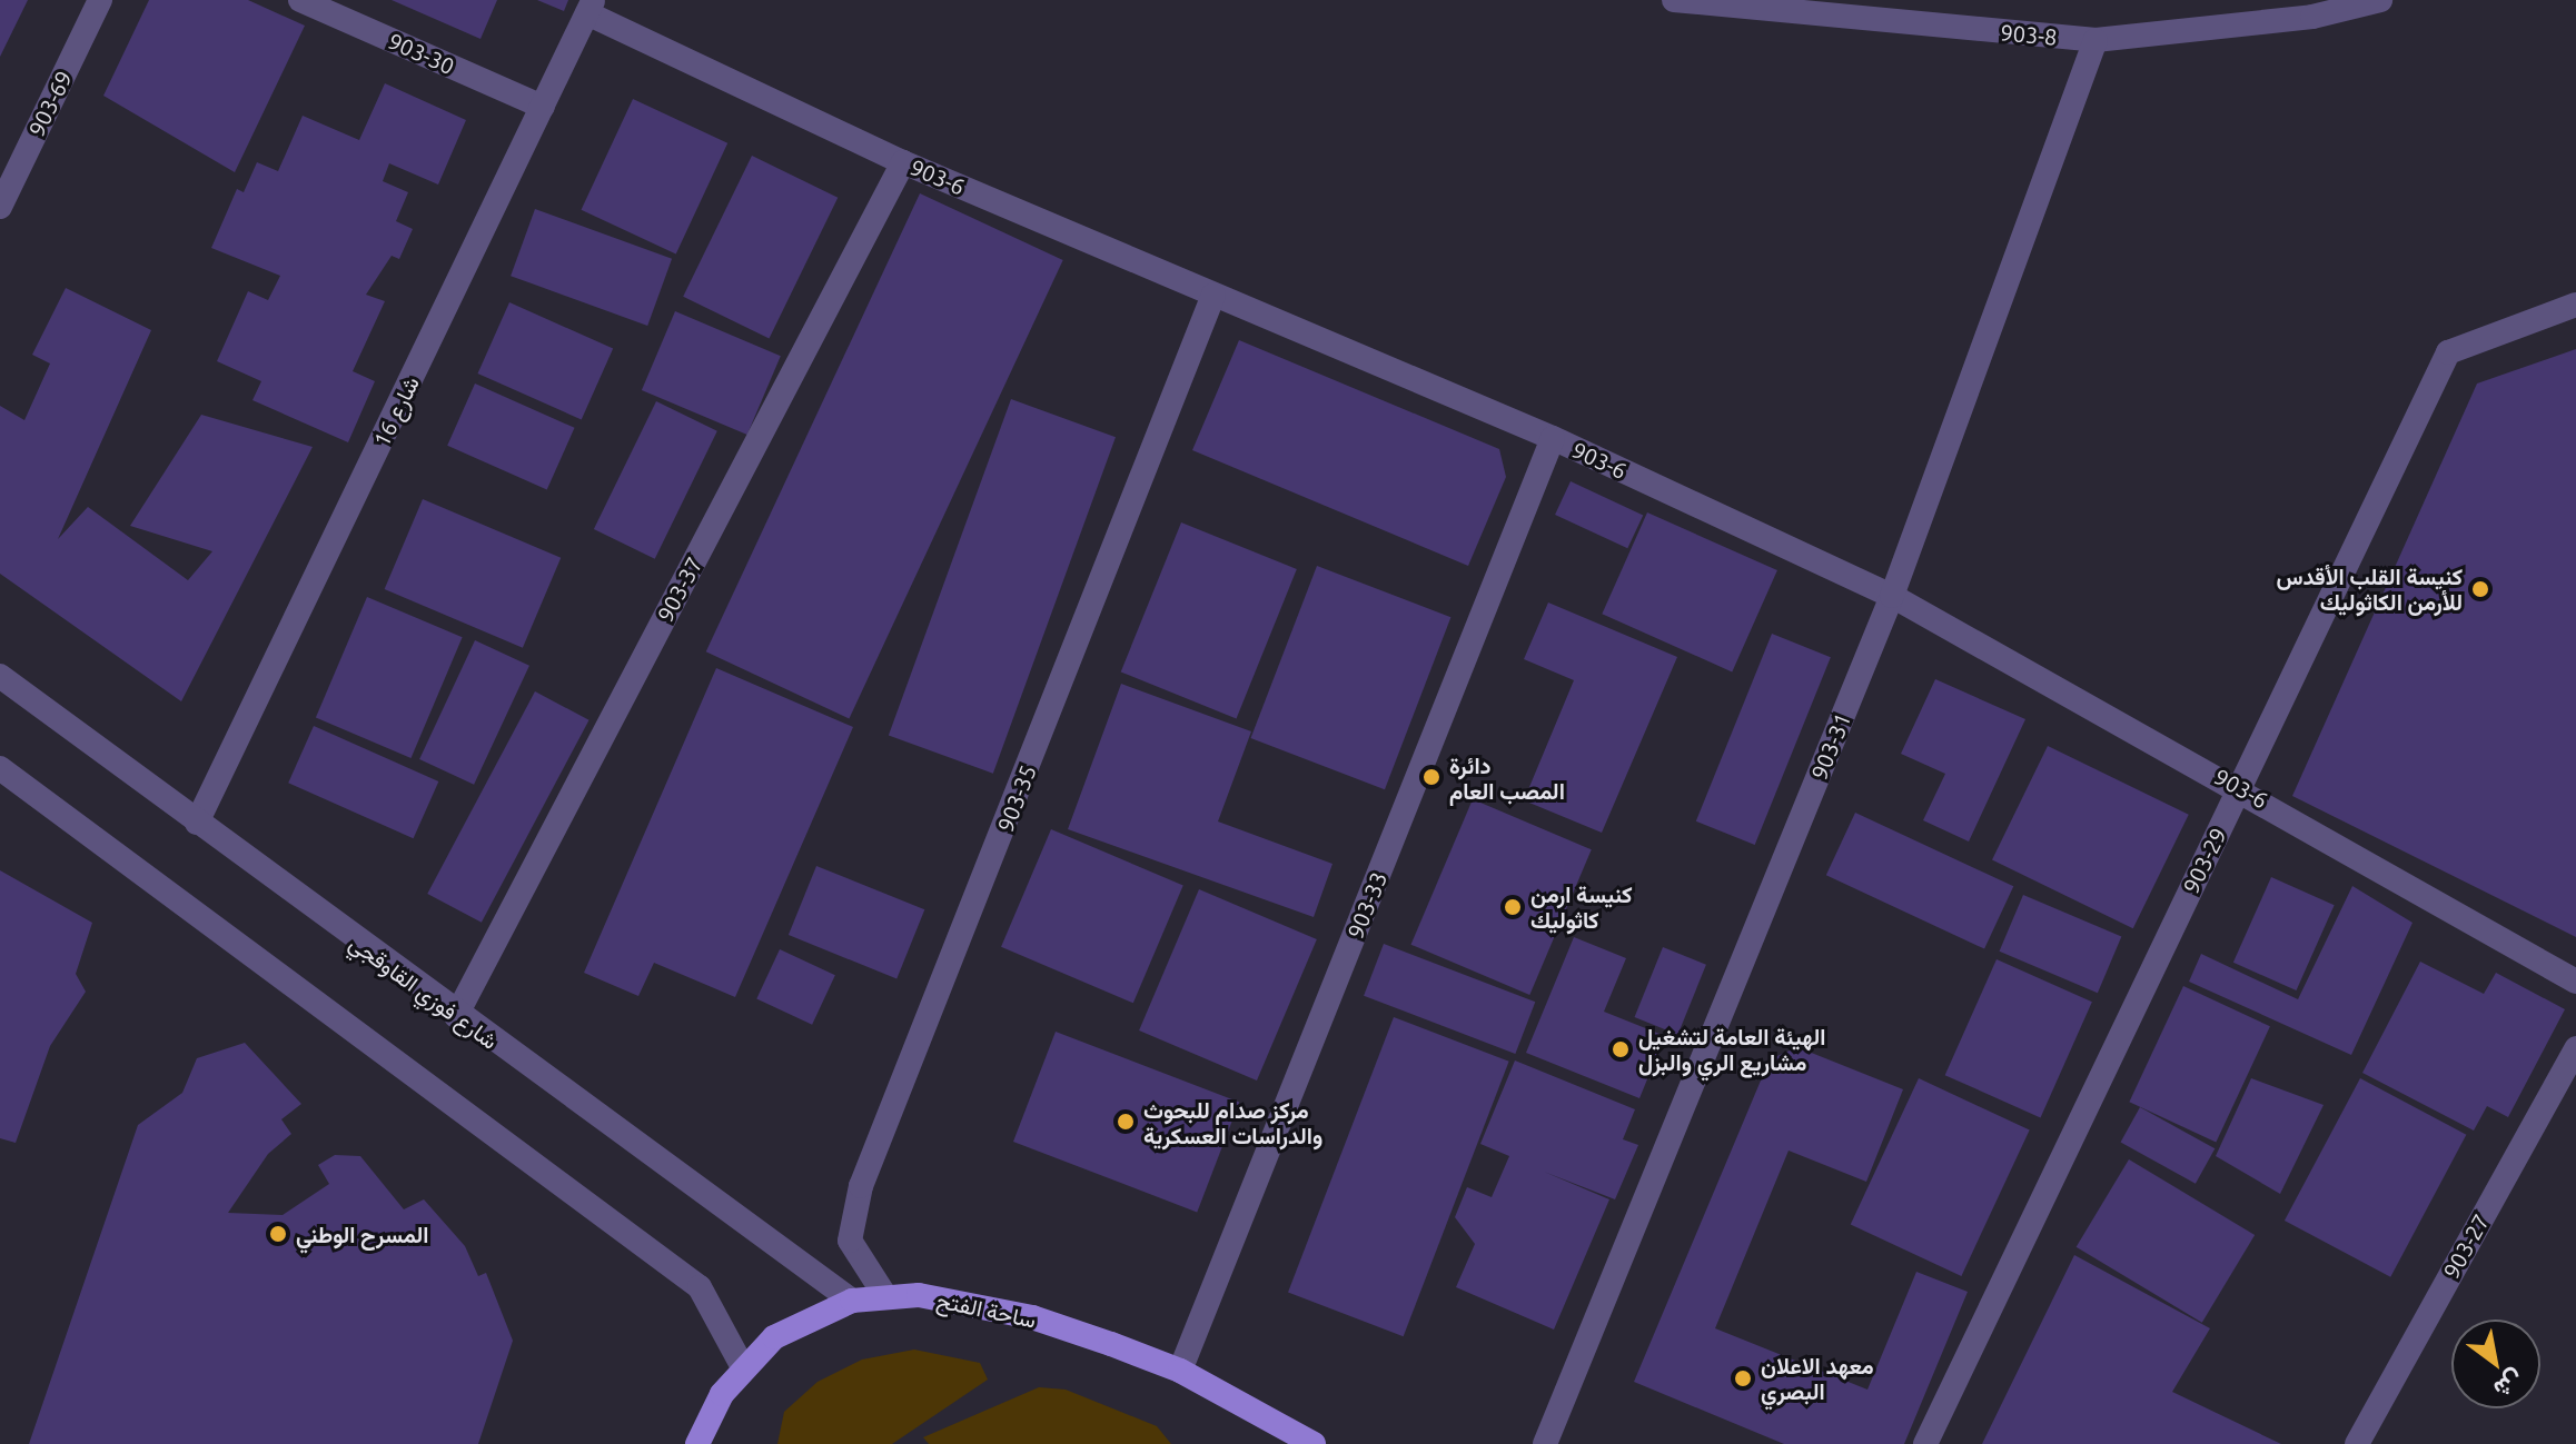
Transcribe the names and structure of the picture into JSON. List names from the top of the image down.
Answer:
{
  "streets": {
    "main road": ["ساحة الفتح"],
    "street": [
      "903-8",
      "903-30",
      "903-69",
      "903-6",
      "شارع 16",
      "903-37",
      "903-31",
      "903-35",
      "903-29",
      "903-33",
      "شارع فوزي القاوقجي",
      "903-27"
    ]
  },
  "crossings": [
    ["903-8", "903-31"],
    ["903-30", "شارع 16"],
    ["903-6", "شارع 16"],
    ["903-6", "903-37"],
    ["903-6", "903-31"],
    ["903-6", "903-35"],
    ["903-6", "903-29"],
    ["903-6", "903-33"],
    ["شارع 16", "شارع فوزي القاوقجي"],
    ["903-37", "شارع فوزي القاوقجي"],
    ["903-35", "ساحة الفتح"],
    ["903-33", "ساحة الفتح"],
    ["شارع فوزي القاوقجي", "ساحة الفتح"]
  ],
  "places": [
    "كنيسة القلب الأقدس للأرمن الكاثوليك",
    "دائرة المصب العام",
    "كنيسة ارمن كاثوليك",
    "الهيئة العامة لتشغيل مشاريع الري والبزل",
    "مركز صدام للبحوث والدراسات العسكرية",
    "المسرح الوطني",
    "معهد الاعلان البصري"
  ],
  "north": "bottom right"
}
